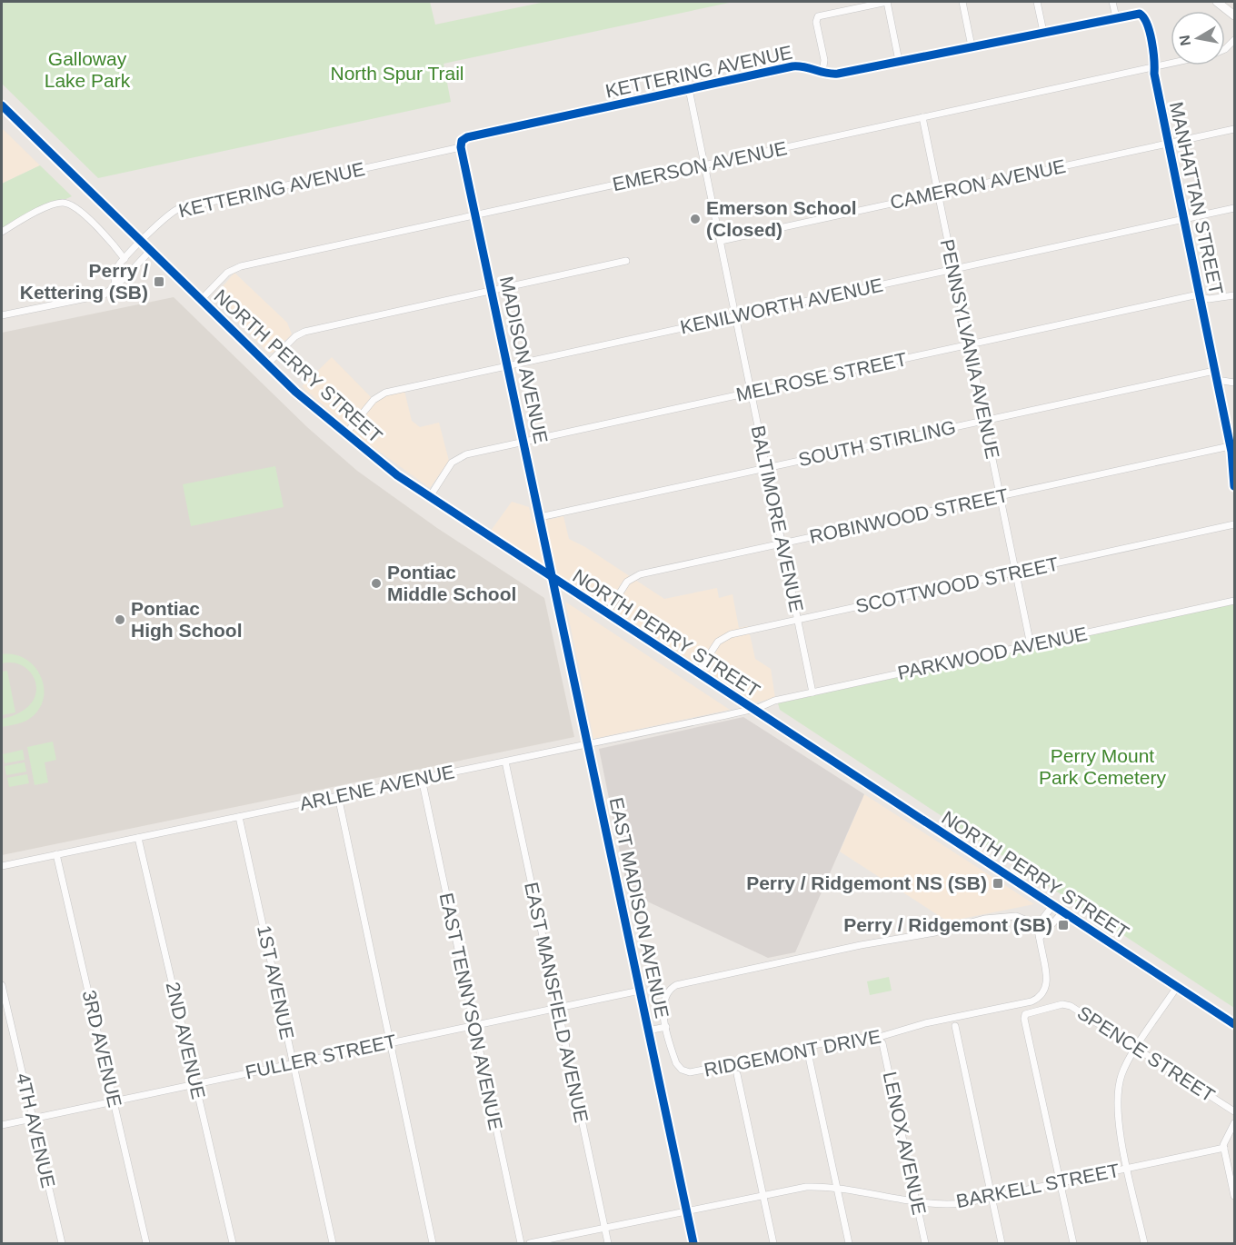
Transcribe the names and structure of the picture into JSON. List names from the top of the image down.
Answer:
{
  "streets": {
    "main road": ["NORTH PERRY STREET"],
    "street": [
      "KETTERING AVENUE",
      "EMERSON AVENUE",
      "CAMERON AVENUE",
      "MANHATTAN STREET",
      "KENILWORTH AVENUE",
      "PENNSYLVANIA AVENUE",
      "MADISON AVENUE",
      "MELROSE STREET",
      "SOUTH STIRLING",
      "ROBINWOOD STREET",
      "BALTIMORE AVENUE",
      "SCOTTWOOD STREET",
      "PARKWOOD AVENUE",
      "ARLENE AVENUE",
      "EAST MADISON AVENUE",
      "1ST AVENUE",
      "EAST MANSFIELD AVENUE",
      "EAST TENNYSON AVENUE",
      "2ND AVENUE",
      "3RD AVENUE",
      "RIDGEMONT DRIVE",
      "SPENCE STREET",
      "FULLER STREET",
      "4TH AVENUE",
      "LENOX AVENUE",
      "BARKELL STREET"
    ]
  },
  "crossings": [
    ["KETTERING AVENUE", "MANHATTAN STREET"],
    ["KETTERING AVENUE", "MADISON AVENUE"],
    ["KETTERING AVENUE", "NORTH PERRY STREET"],
    ["KETTERING AVENUE", "BALTIMORE AVENUE"],
    ["EMERSON AVENUE", "MANHATTAN STREET"],
    ["EMERSON AVENUE", "PENNSYLVANIA AVENUE"],
    ["EMERSON AVENUE", "MADISON AVENUE"],
    ["EMERSON AVENUE", "NORTH PERRY STREET"],
    ["EMERSON AVENUE", "BALTIMORE AVENUE"],
    ["CAMERON AVENUE", "MANHATTAN STREET"],
    ["CAMERON AVENUE", "PENNSYLVANIA AVENUE"],
    ["CAMERON AVENUE", "BALTIMORE AVENUE"],
    ["MANHATTAN STREET", "KENILWORTH AVENUE"],
    ["MANHATTAN STREET", "MELROSE STREET"],
    ["MANHATTAN STREET", "SOUTH STIRLING"],
    ["MANHATTAN STREET", "ROBINWOOD STREET"],
    ["KENILWORTH AVENUE", "PENNSYLVANIA AVENUE"],
    ["KENILWORTH AVENUE", "MADISON AVENUE"],
    ["KENILWORTH AVENUE", "NORTH PERRY STREET"],
    ["KENILWORTH AVENUE", "BALTIMORE AVENUE"],
    ["PENNSYLVANIA AVENUE", "MELROSE STREET"],
    ["PENNSYLVANIA AVENUE", "SOUTH STIRLING"],
    ["PENNSYLVANIA AVENUE", "ROBINWOOD STREET"],
    ["PENNSYLVANIA AVENUE", "SCOTTWOOD STREET"],
    ["PENNSYLVANIA AVENUE", "PARKWOOD AVENUE"],
    ["MADISON AVENUE", "NORTH PERRY STREET"],
    ["MADISON AVENUE", "MELROSE STREET"],
    ["MADISON AVENUE", "SOUTH STIRLING"],
    ["MADISON AVENUE", "EAST MADISON AVENUE"],
    ["NORTH PERRY STREET", "MELROSE STREET"],
    ["NORTH PERRY STREET", "ROBINWOOD STREET"],
    ["NORTH PERRY STREET", "SCOTTWOOD STREET"],
    ["NORTH PERRY STREET", "PARKWOOD AVENUE"],
    ["NORTH PERRY STREET", "ARLENE AVENUE"],
    ["NORTH PERRY STREET", "EAST MADISON AVENUE"],
    ["MELROSE STREET", "BALTIMORE AVENUE"],
    ["SOUTH STIRLING", "BALTIMORE AVENUE"],
    ["ROBINWOOD STREET", "BALTIMORE AVENUE"],
    ["BALTIMORE AVENUE", "SCOTTWOOD STREET"],
    ["BALTIMORE AVENUE", "PARKWOOD AVENUE"],
    ["PARKWOOD AVENUE", "ARLENE AVENUE"],
    ["ARLENE AVENUE", "EAST MADISON AVENUE"],
    ["ARLENE AVENUE", "1ST AVENUE"],
    ["ARLENE AVENUE", "EAST MANSFIELD AVENUE"],
    ["ARLENE AVENUE", "EAST TENNYSON AVENUE"],
    ["ARLENE AVENUE", "2ND AVENUE"],
    ["ARLENE AVENUE", "3RD AVENUE"],
    ["EAST MADISON AVENUE", "FULLER STREET"],
    ["EAST MADISON AVENUE", "BARKELL STREET"],
    ["1ST AVENUE", "FULLER STREET"],
    ["EAST MANSFIELD AVENUE", "FULLER STREET"],
    ["EAST MANSFIELD AVENUE", "BARKELL STREET"],
    ["EAST TENNYSON AVENUE", "FULLER STREET"],
    ["2ND AVENUE", "FULLER STREET"],
    ["3RD AVENUE", "FULLER STREET"],
    ["SPENCE STREET", "BARKELL STREET"],
    ["FULLER STREET", "4TH AVENUE"],
    ["LENOX AVENUE", "BARKELL STREET"]
  ],
  "parks": ["Galloway Lake Park", "North Spur Trail", "Perry Mount Park Cemetery"],
  "places": {
    "other": ["Emerson School (Closed)", "Pontiac Middle School", "Pontiac High School"],
    "transit": ["Perry / Kettering (SB)", "Perry / Ridgemont NS (SB)", "Perry / Ridgemont (SB)"]
  },
  "north": "left"
}
